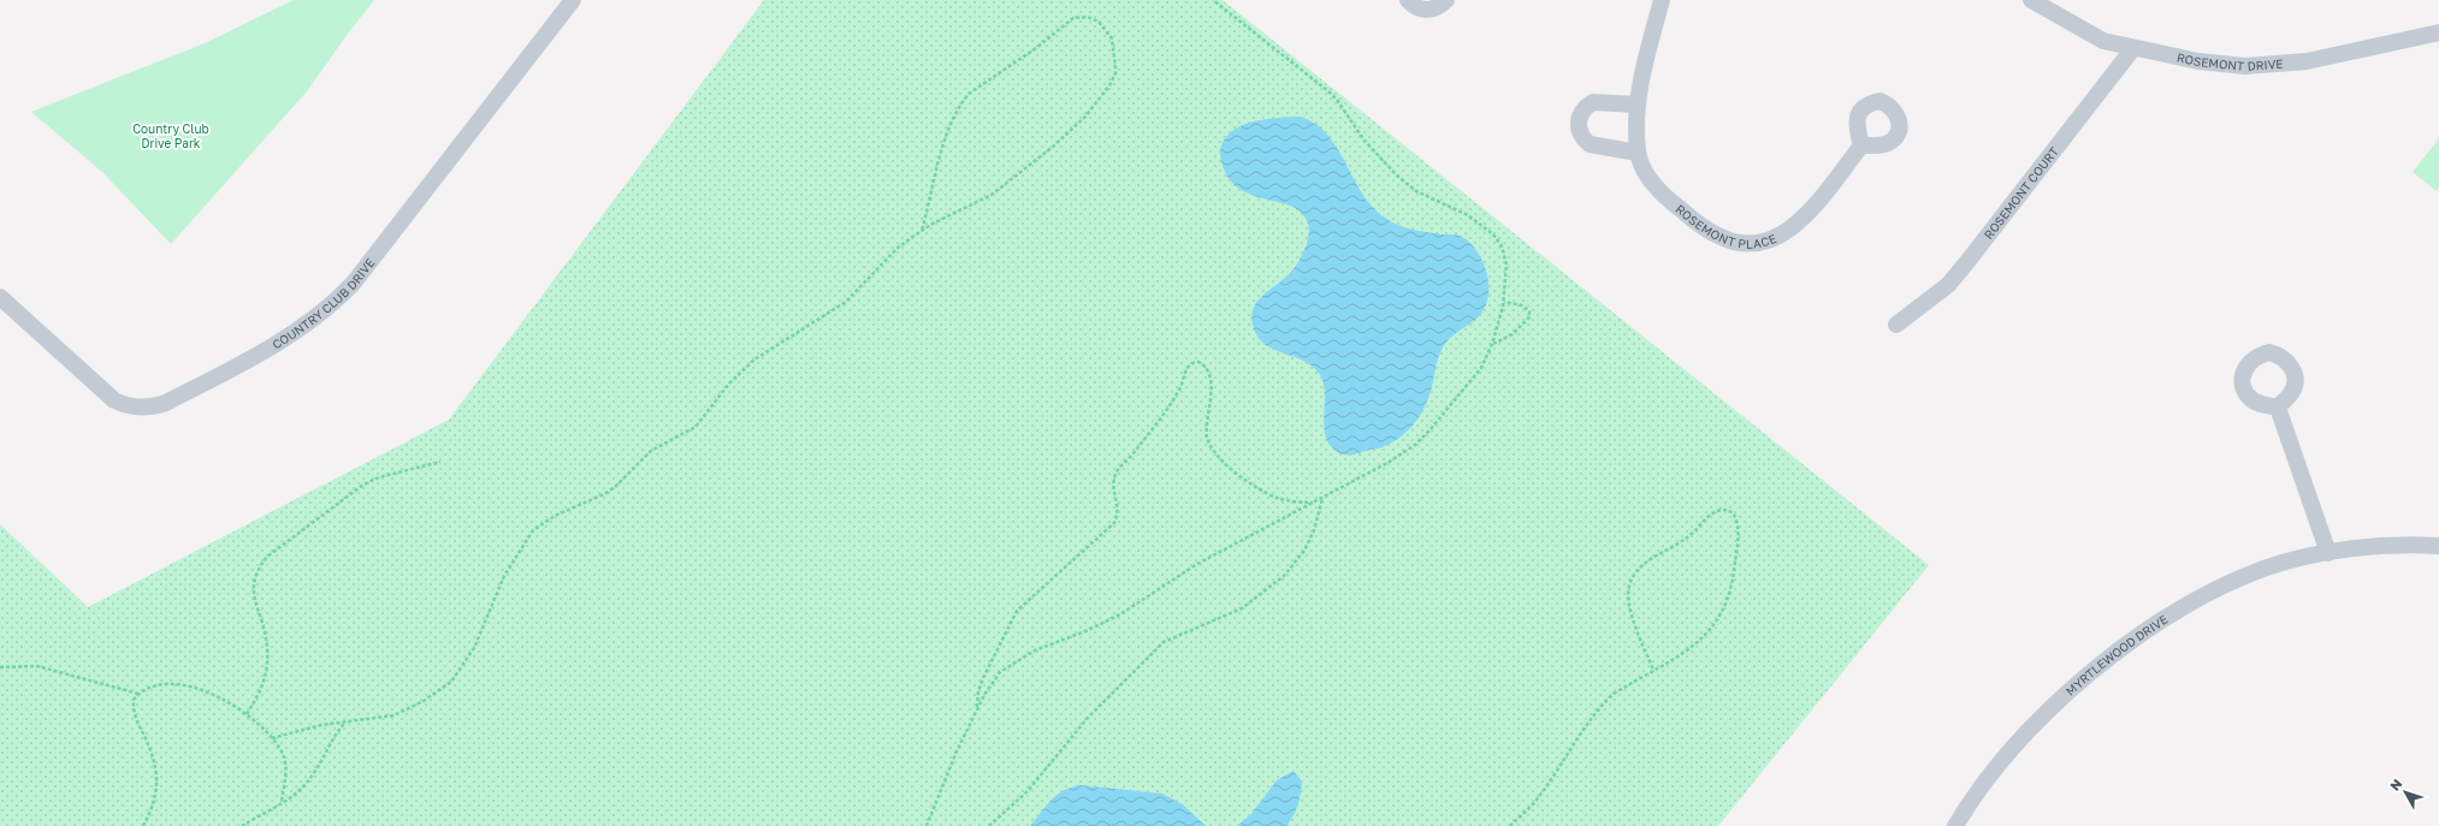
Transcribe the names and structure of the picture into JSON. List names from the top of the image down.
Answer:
{
  "streets": {
    "street": [
      "ROSEMONT DRIVE",
      "ROSEMONT COURT",
      "ROSEMONT PLACE",
      "COUNTRY CLUB DRIVE",
      "MYRTLEWOOD DRIVE"
    ]
  },
  "crossings": [
    ["ROSEMONT DRIVE", "ROSEMONT COURT"]
  ],
  "parks": ["Country Club Drive Park"],
  "north": "top left"
}
